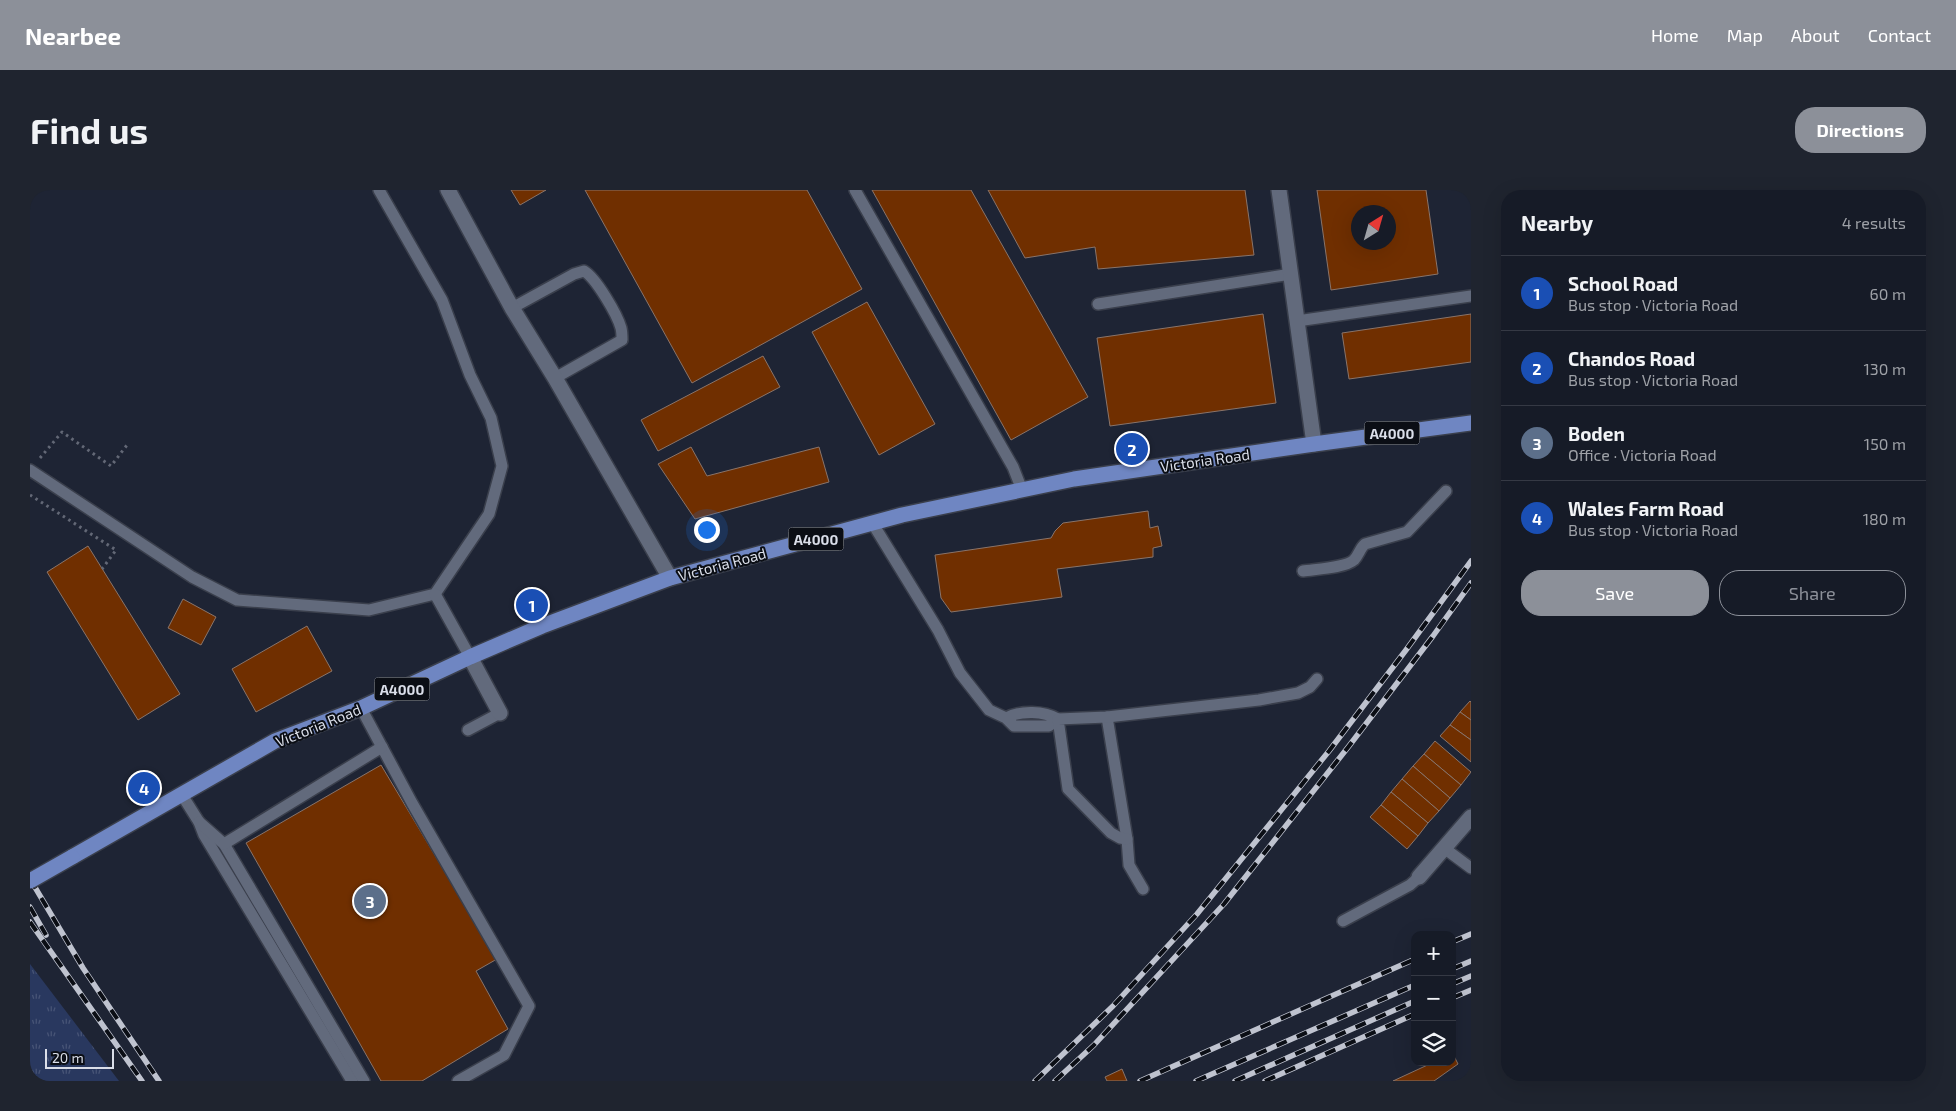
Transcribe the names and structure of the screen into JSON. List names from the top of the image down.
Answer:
{
  "streets": {
    "main road": ["A4000", "Victoria Road"]
  },
  "scale_bar": "20 m",
  "north": "top right",
  "page": {
    "header": "Nearbee",
    "nav": [
      "Home",
      "Map",
      "About",
      "Contact"
    ],
    "buttons": [
      "Directions",
      ["Save", "Share"]
    ],
    "title": "Find us",
    "heading": ["Nearby", "4 results"],
    "list": [
      {
        "mark": "1",
        "name": "School Road",
        "note": "Bus stop · Victoria Road",
        "value": "60 m"
      },
      {
        "mark": "2",
        "name": "Chandos Road",
        "note": "Bus stop · Victoria Road",
        "value": "130 m"
      },
      {
        "mark": "3",
        "name": "Boden",
        "note": "Office · Victoria Road",
        "value": "150 m"
      },
      {
        "mark": "4",
        "name": "Wales Farm Road",
        "note": "Bus stop · Victoria Road",
        "value": "180 m"
      }
    ],
    "pins": [
      "2",
      "1",
      "4",
      "3"
    ],
    "map_buttons": ["+", "−"],
    "scale": "20 m"
  }
}
